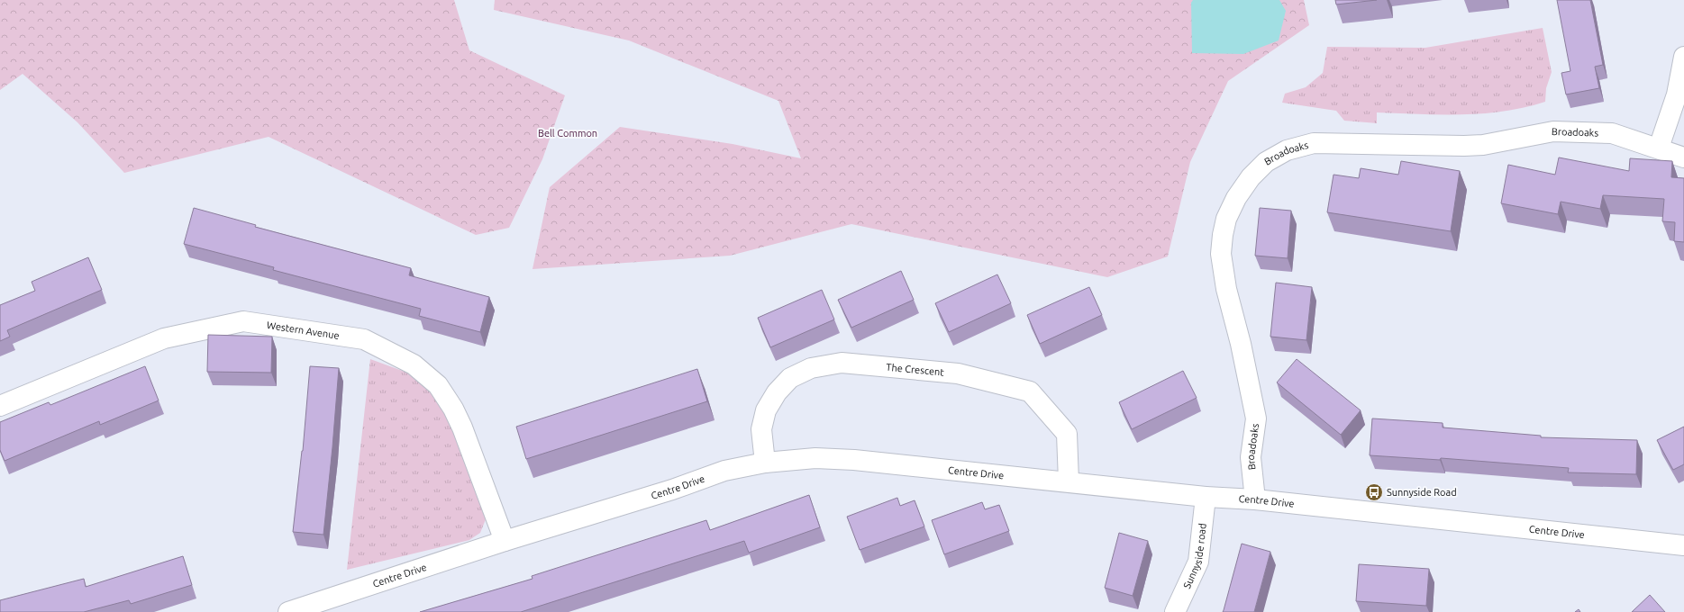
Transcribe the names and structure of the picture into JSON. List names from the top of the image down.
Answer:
{
  "streets": {
    "street": [
      "Broadoaks",
      "Western Avenue",
      "The Crescent",
      "Centre Drive",
      "Sunnyside road"
    ]
  },
  "crossings": [
    ["Broadoaks", "Centre Drive"],
    ["Western Avenue", "Centre Drive"],
    ["The Crescent", "Centre Drive"],
    ["Centre Drive", "Sunnyside road"]
  ],
  "parks": ["Bell Common"],
  "places": {
    "bus stop": ["Sunnyside Road"]
  }
}
